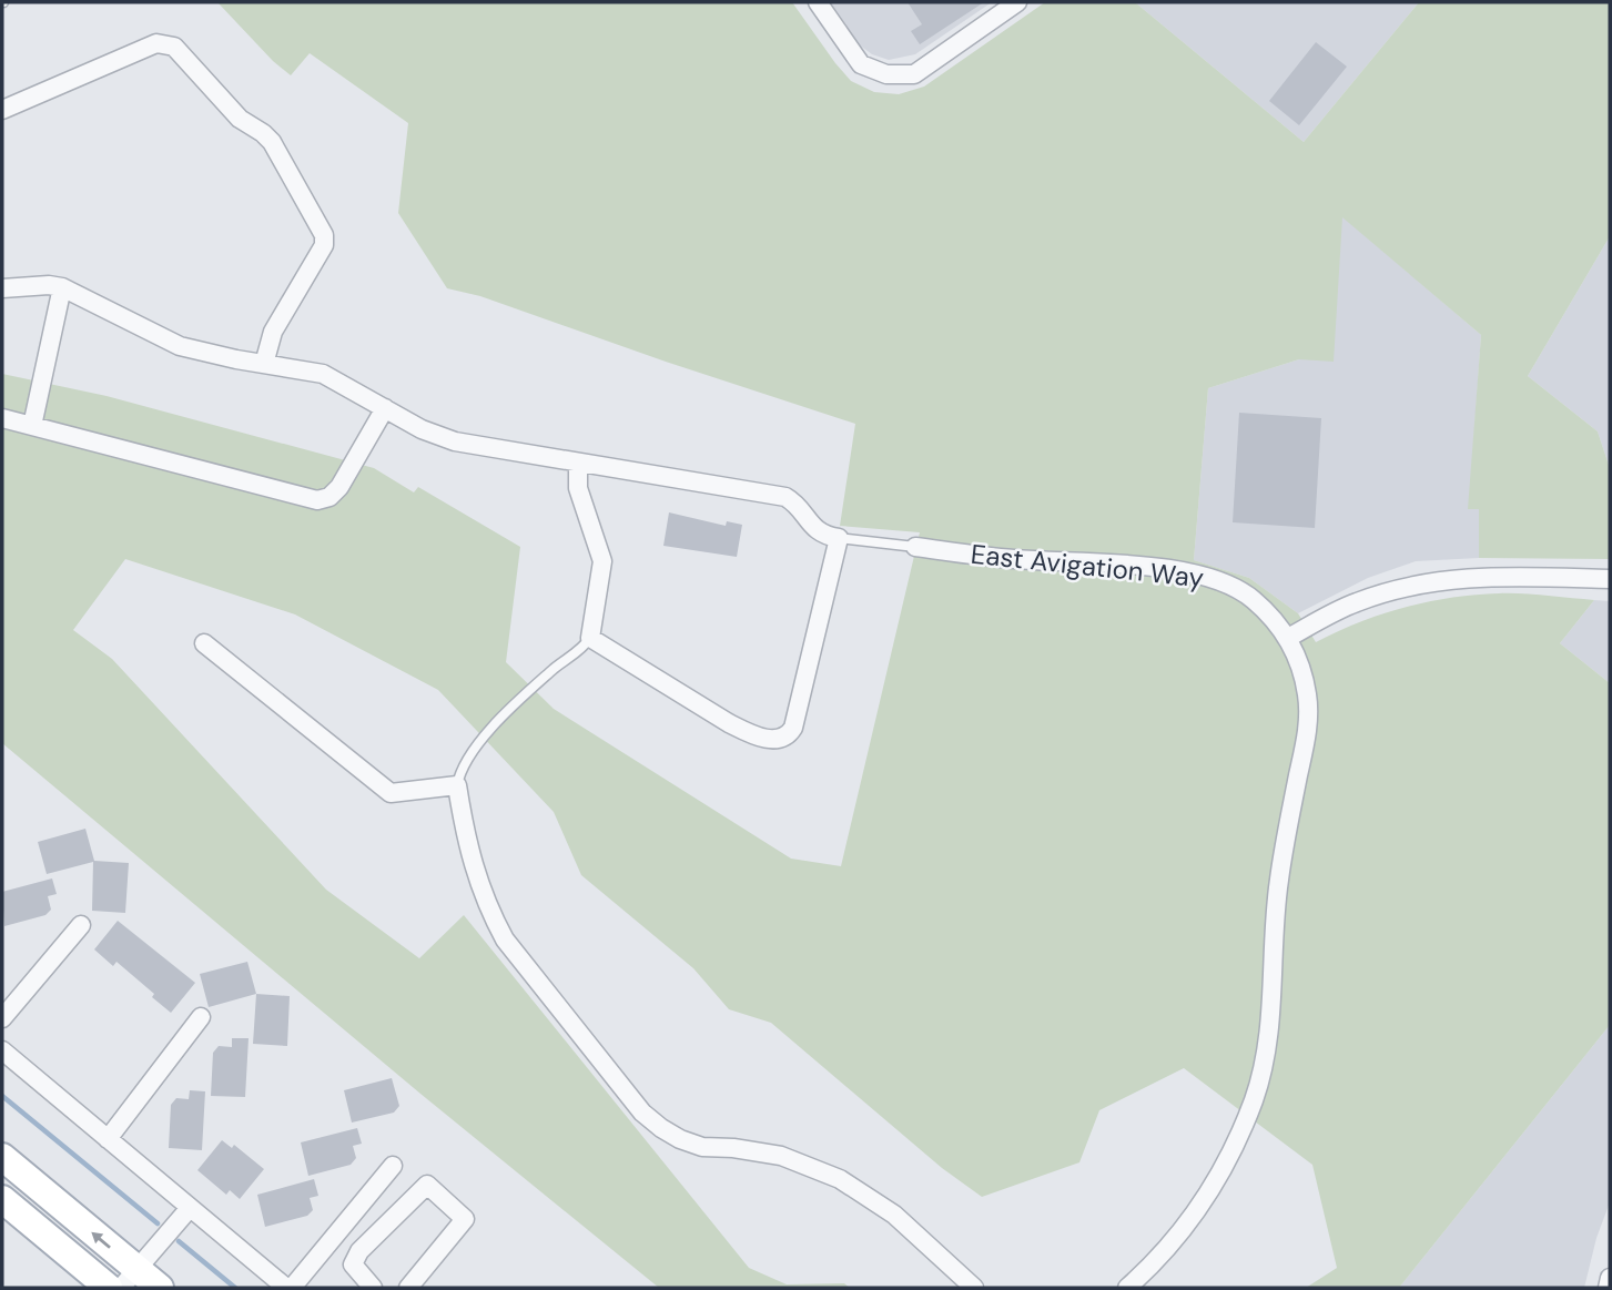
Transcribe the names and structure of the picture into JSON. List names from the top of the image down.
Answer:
{
  "streets": {
    "street": ["East Avigation Way"]
  }
}
